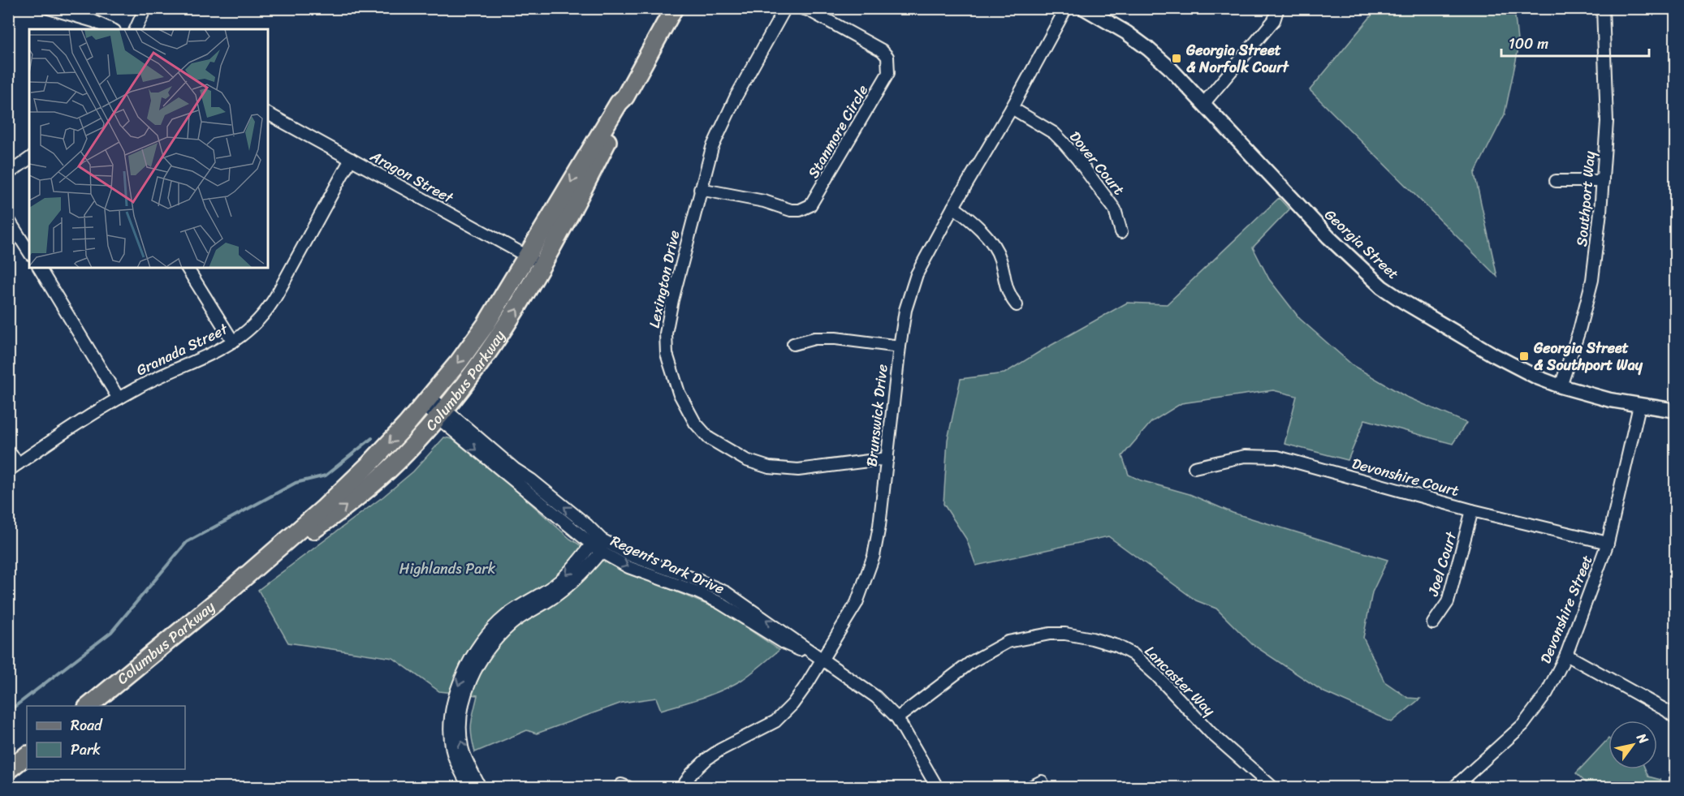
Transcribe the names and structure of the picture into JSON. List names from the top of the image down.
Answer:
{
  "streets": {
    "main road": ["Columbus Parkway"],
    "street": [
      "Stanmore Circle",
      "Dover Court",
      "Aragon Street",
      "Southport Way",
      "Georgia Street",
      "Lexington Drive",
      "Granada Street",
      "Brunswick Drive",
      "Devonshire Court",
      "Joel Court",
      "Regents Park Drive",
      "Devonshire Street",
      "Lancaster Way"
    ]
  },
  "crossings": [
    ["Stanmore Circle", "Lexington Drive"],
    ["Dover Court", "Brunswick Drive"],
    ["Aragon Street", "Granada Street"],
    ["Aragon Street", "Columbus Parkway"],
    ["Southport Way", "Georgia Street"],
    ["Georgia Street", "Devonshire Street"],
    ["Lexington Drive", "Brunswick Drive"],
    ["Columbus Parkway", "Regents Park Drive"],
    ["Brunswick Drive", "Regents Park Drive"],
    ["Devonshire Court", "Joel Court"],
    ["Devonshire Court", "Devonshire Street"],
    ["Regents Park Drive", "Lancaster Way"]
  ],
  "parks": ["Highlands Park"],
  "places": {
    "transit": ["Georgia Street & Norfolk Court", "Georgia Street & Southport Way"]
  },
  "legend": ["Road", "Park"],
  "scale_bar": "100 m",
  "north": "top right"
}
